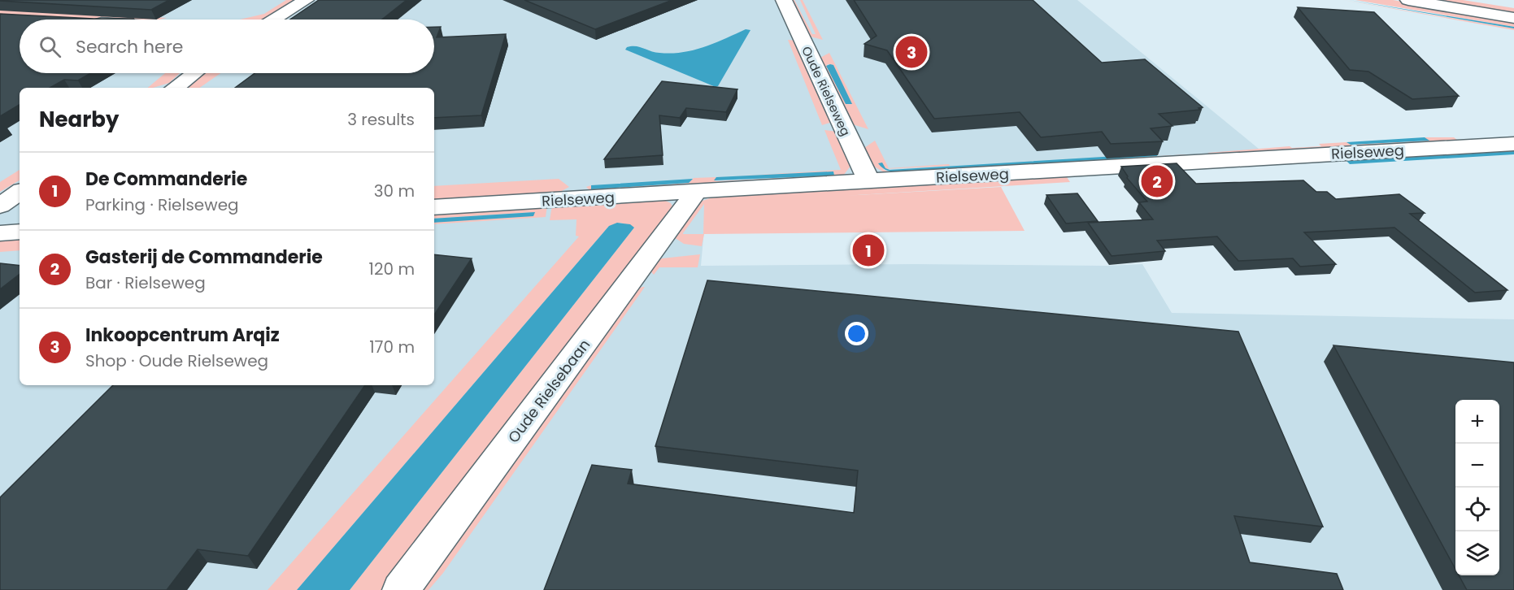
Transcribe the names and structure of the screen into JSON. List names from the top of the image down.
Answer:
{
  "streets": {
    "street": ["Oude Rielseweg", "Rielseweg", "Oude Rielsebaan"]
  },
  "crossings": [
    ["Oude Rielseweg", "Rielseweg"],
    ["Rielseweg", "Oude Rielsebaan"]
  ],
  "page": {
    "search": "Search here",
    "pins": ["3", "2", "1"],
    "heading": ["Nearby", "3 results"],
    "list": [
      {
        "mark": "1",
        "name": "De Commanderie",
        "note": "Parking · Rielseweg",
        "value": "30 m"
      },
      {
        "mark": "2",
        "name": "Gasterij de Commanderie",
        "note": "Bar · Rielseweg",
        "value": "120 m"
      },
      {
        "mark": "3",
        "name": "Inkoopcentrum Arqiz",
        "note": "Shop · Oude Rielseweg",
        "value": "170 m"
      }
    ],
    "map_buttons": ["+", "−"]
  }
}
